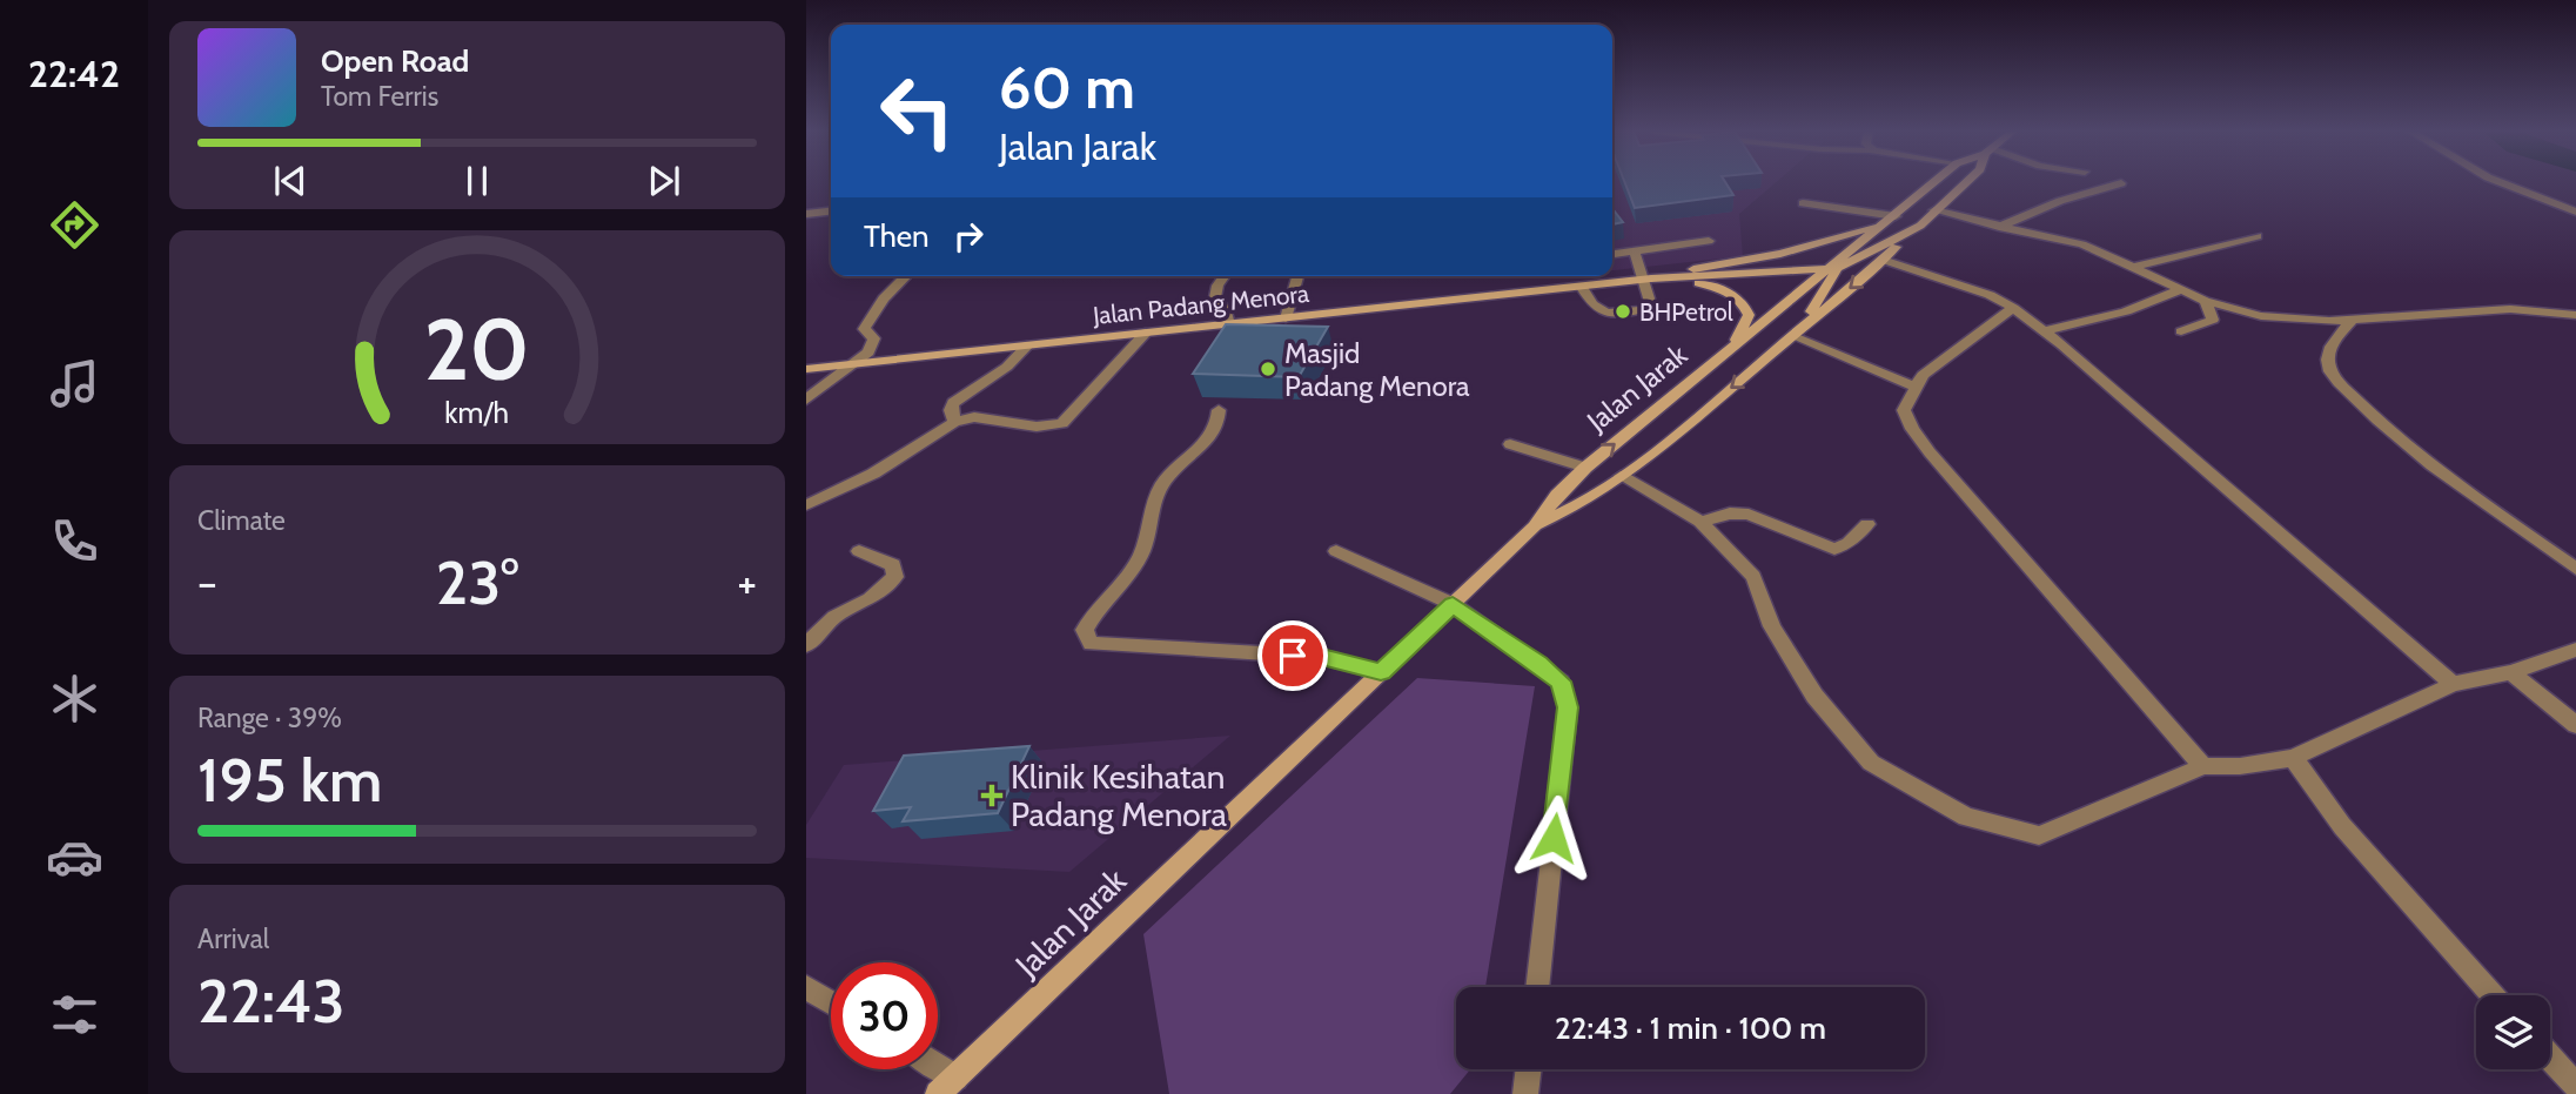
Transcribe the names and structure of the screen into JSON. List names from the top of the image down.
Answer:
{
  "streets": {
    "main road": ["Jalan Padang Menora", "Jalan Jarak"]
  },
  "crossings": [
    ["Jalan Padang Menora", "Jalan Jarak"]
  ],
  "places": {
    "other": ["BHPetrol", "Masjid Padang Menora"],
    "health": ["Klinik Kesihatan Padang Menora"]
  },
  "page": {
    "tabs": "22:42",
    "turn": ["60 m", "Jalan Jarak"],
    "song": ["Open Road", "Tom Ferris"],
    "then": "Then",
    "tile": [
      "Climate",
      ["Range · 39%", "195 km"],
      ["Arrival", "22:43"]
    ],
    "heat": ["−", "23°", "+"],
    "limit": "30",
    "trip": "22:43 · 1 min · 100 m",
    "gauge": ["20", "km/h"]
  }
}
